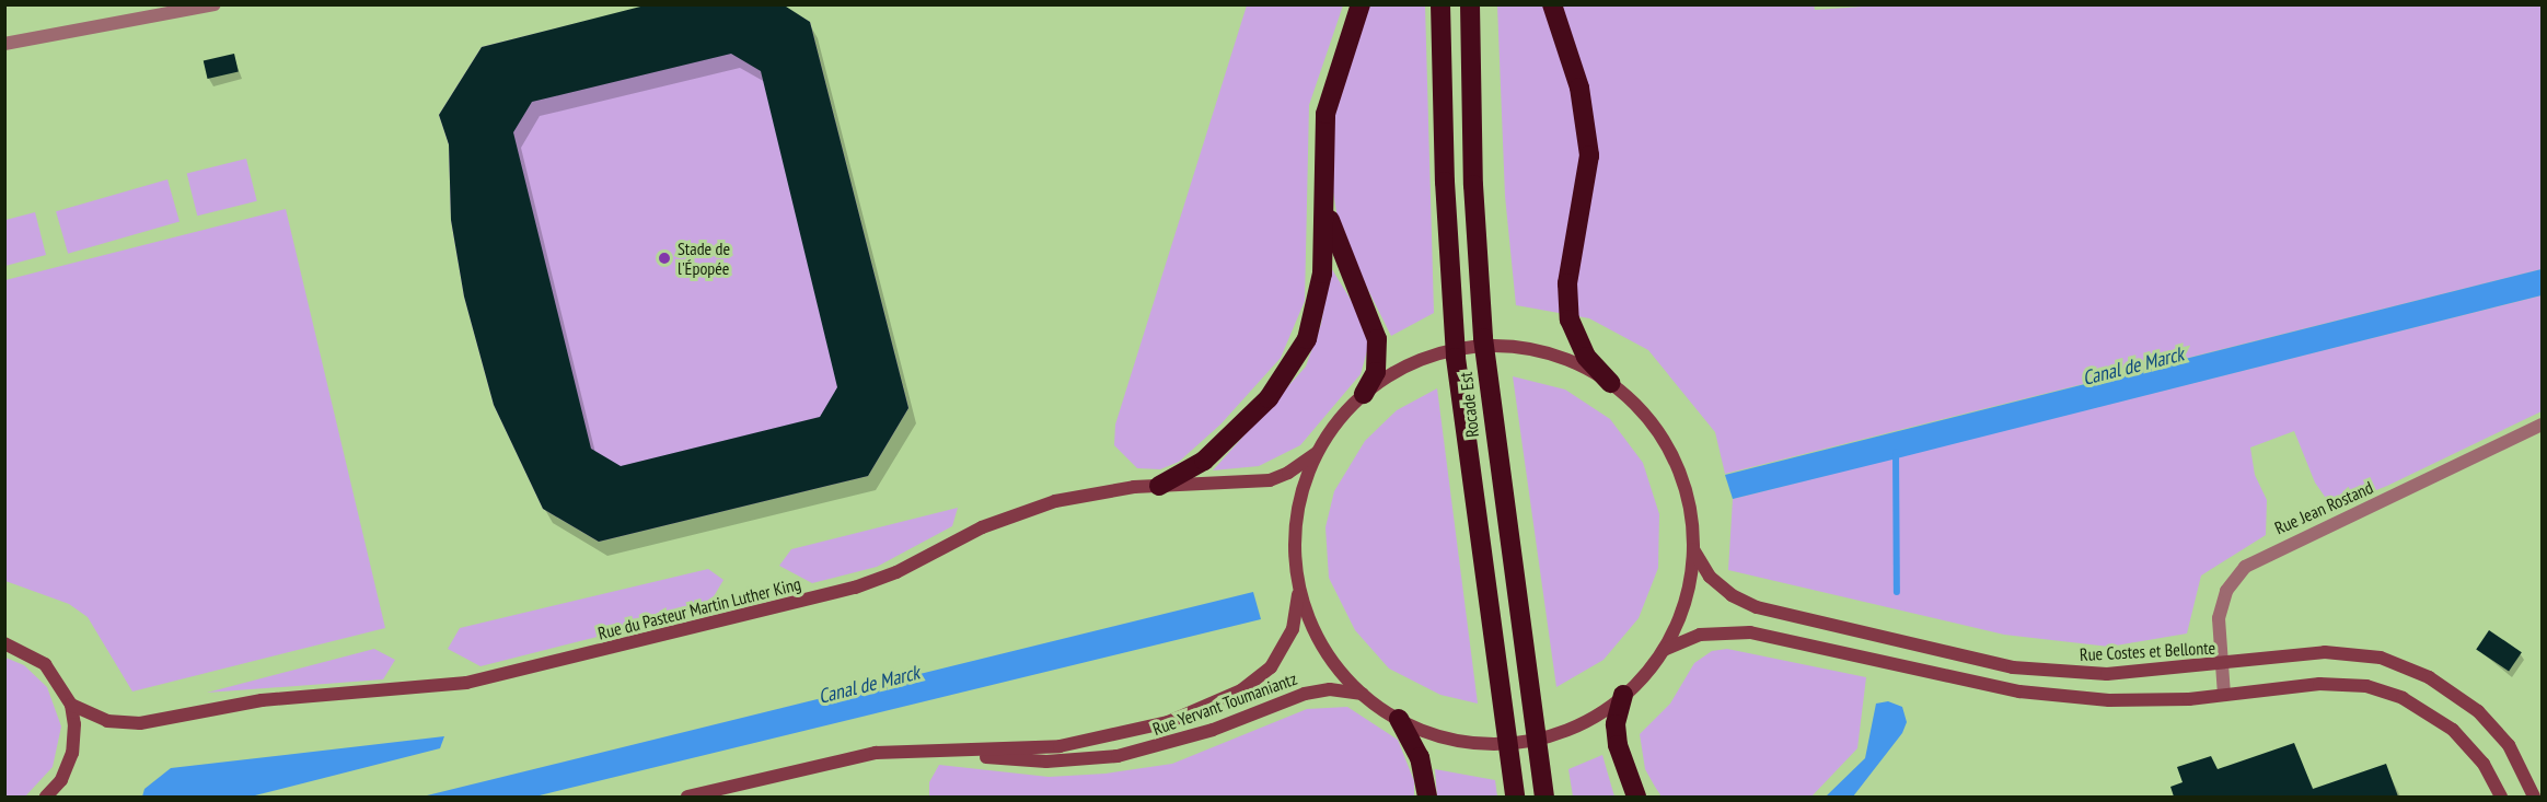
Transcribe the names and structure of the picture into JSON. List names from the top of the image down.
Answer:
{
  "streets": {
    "highway": ["Rocade Est"],
    "main road": ["Rue du Pasteur Martin Luther King", "Rue Costes et Bellonte", "Rue Yervant Toumaniantz"],
    "street": ["Rue Jean Rostand"]
  },
  "crossings": [
    ["Rue Jean Rostand", "Rue Costes et Bellonte"]
  ],
  "water": ["Canal de Marck"],
  "places": ["Stade de l'Épopée"]
}
